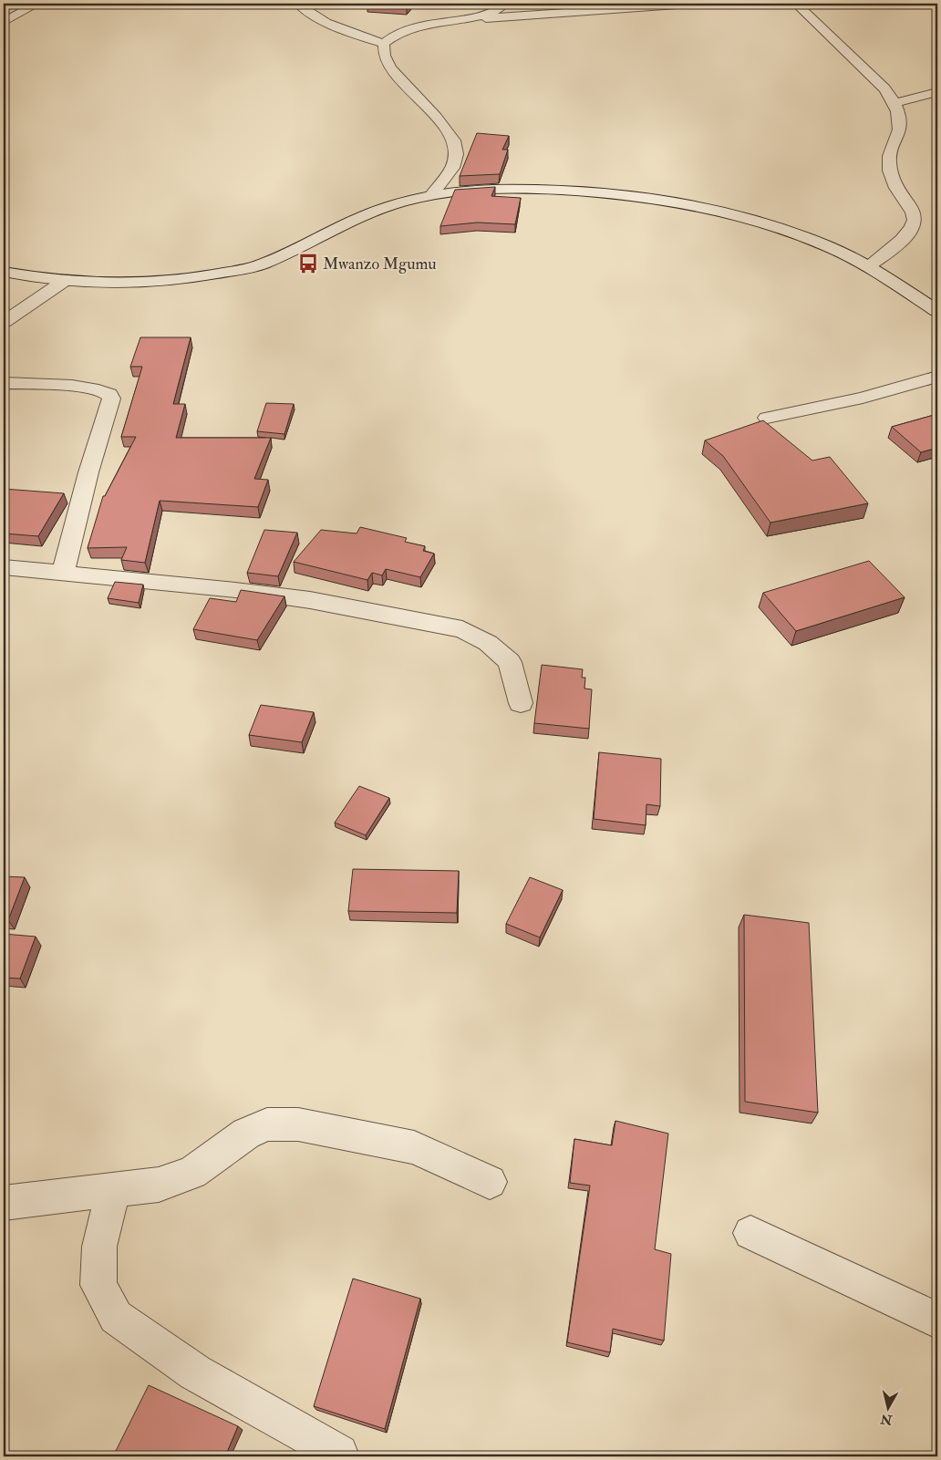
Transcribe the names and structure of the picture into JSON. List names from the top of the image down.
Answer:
{
  "places": {
    "bus stop": ["Mwanzo Mgumu"]
  },
  "north": "bottom"
}
